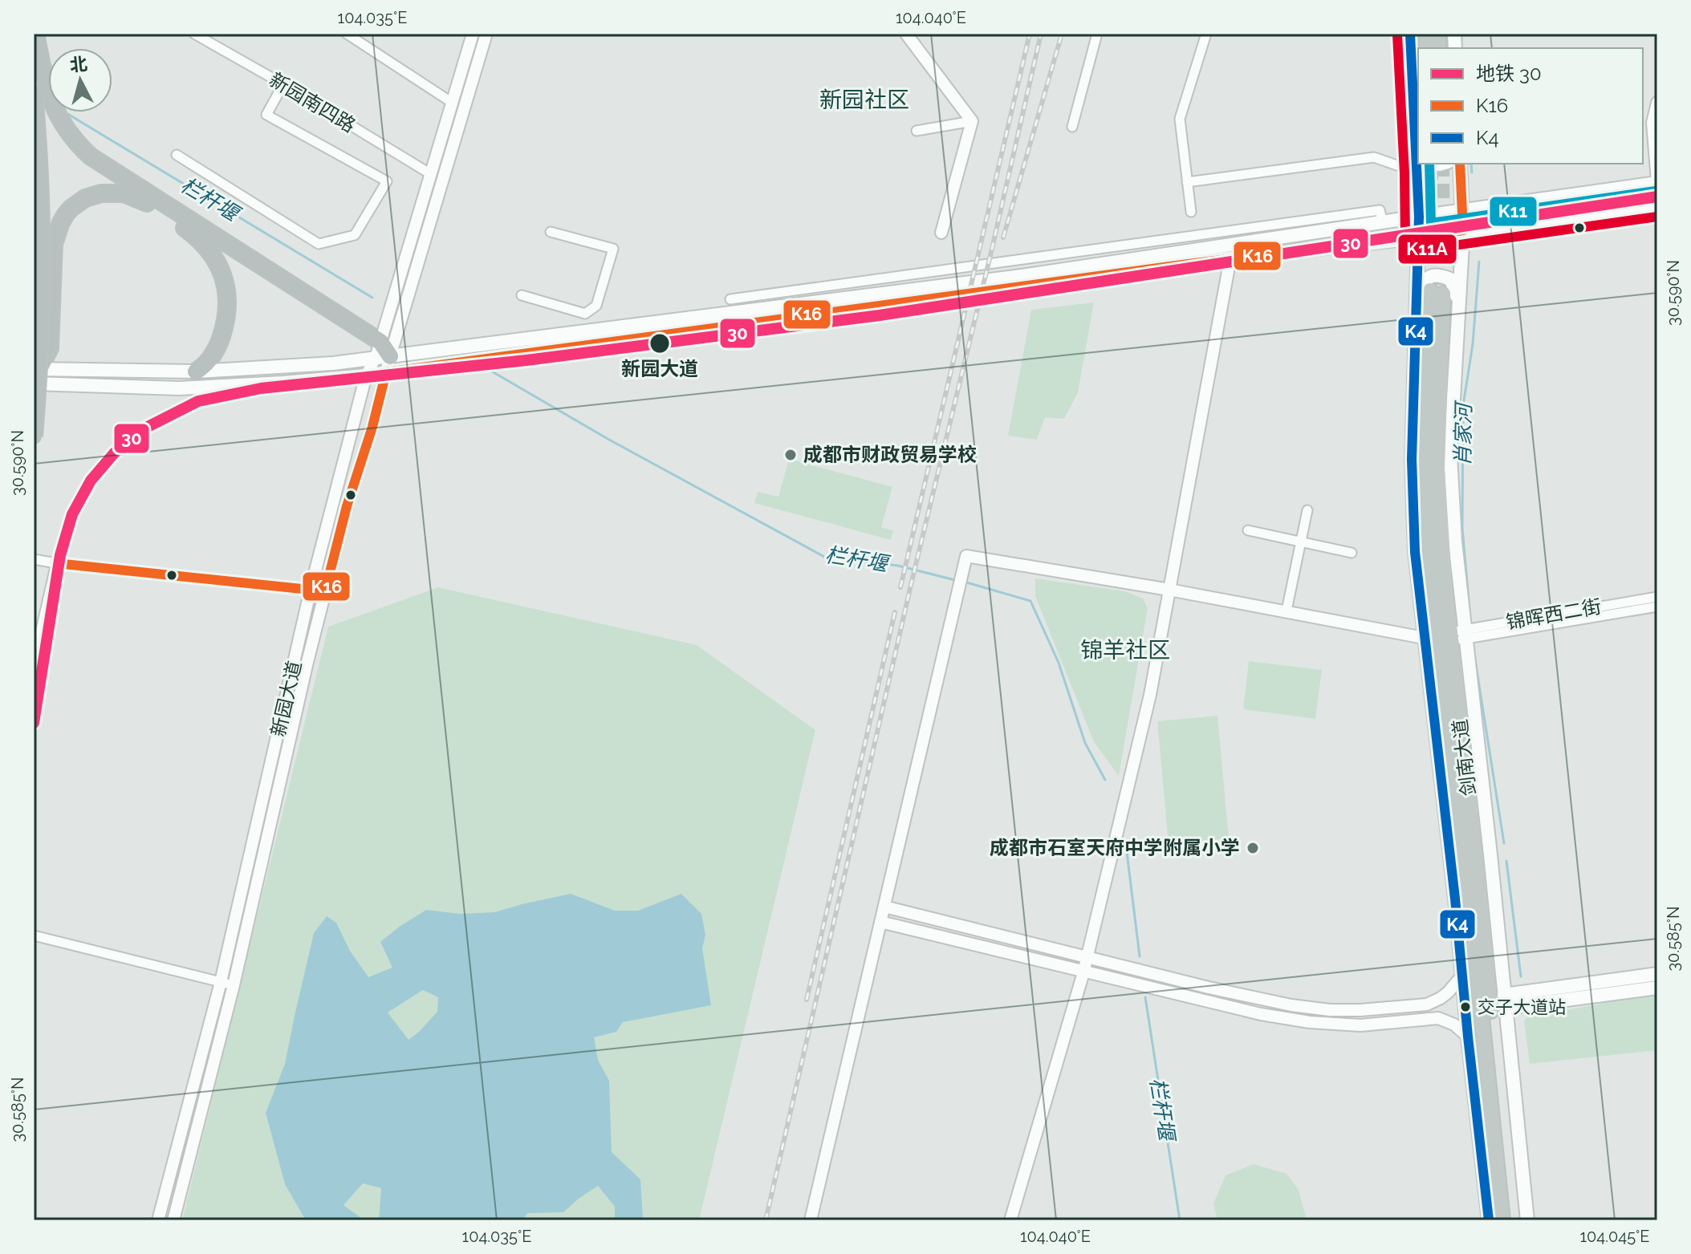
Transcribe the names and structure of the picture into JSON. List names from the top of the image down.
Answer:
{
  "streets": {
    "highway": ["剑南大道"],
    "street": ["新园南四路", "锦晖西二街", "新园大道"]
  },
  "crossings": [
    ["新园南四路", "新园大道"],
    ["锦晖西二街", "剑南大道"]
  ],
  "districts": ["新园社区", "锦羊社区"],
  "water": ["栏杆堰", "肖家河"],
  "places": [
    "新园大道",
    "成都市财政贸易学校",
    "成都市石室天府中学附属小学",
    "交子大道站"
  ],
  "lines": [
    "transit line K4",
    "transit line K11A",
    "transit line K16",
    "transit line K11",
    "metro line 30"
  ],
  "legend": ["地铁 30", "K16", "K4"],
  "north": "top",
  "coordinates": [
    "104.035°E",
    "104.040°E",
    "30.590°N",
    "30.585°N",
    "104.045°E"
  ]
}
